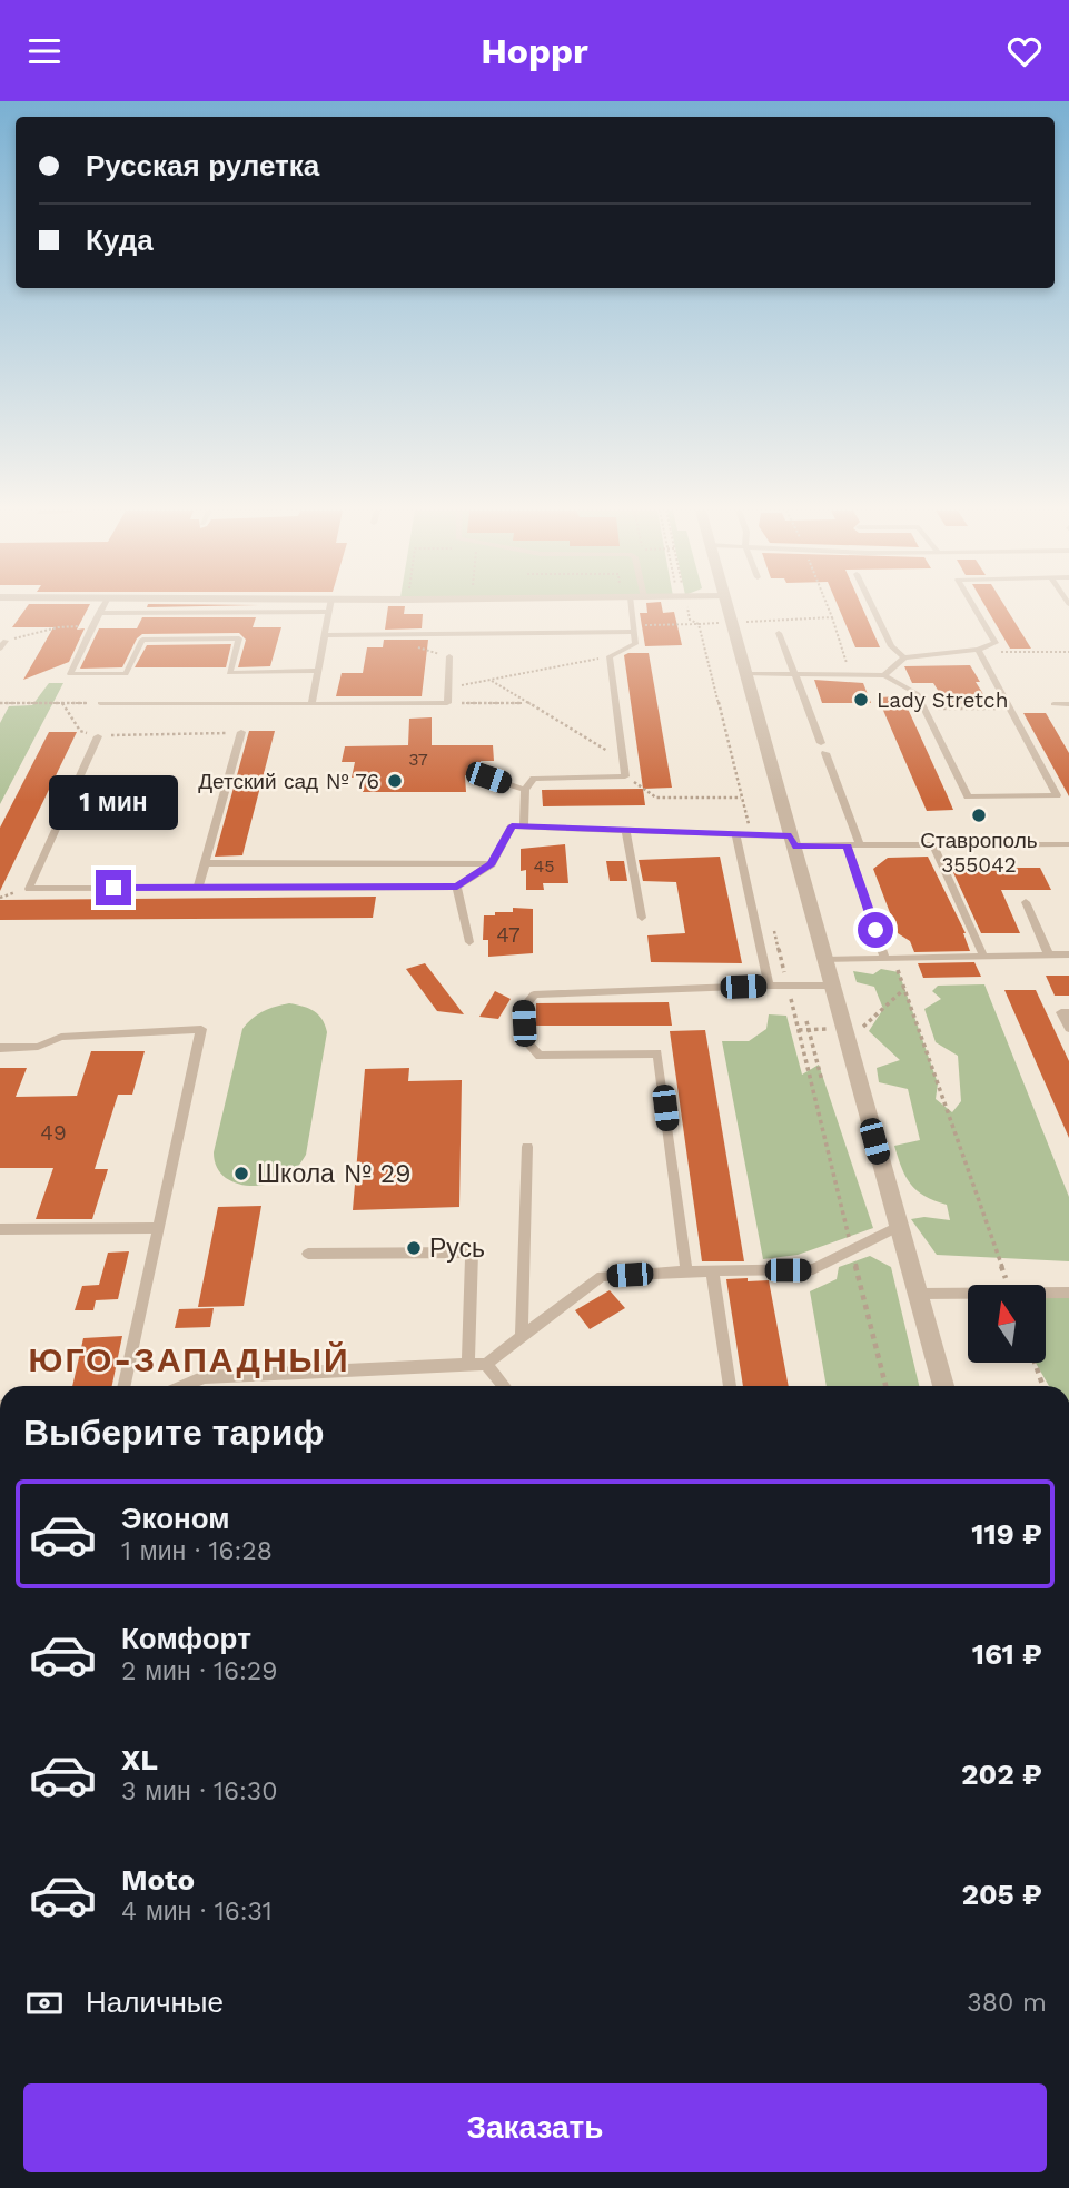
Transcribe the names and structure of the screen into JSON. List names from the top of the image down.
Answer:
{
  "districts": ["ЮГО-ЗАПАДНЫЙ"],
  "places": [
    "Lady Stretch",
    "Детский сад № 76",
    "Ставрополь 355042",
    "Школа № 29",
    "Русь"
  ],
  "house_numbers": [
    "37",
    "45",
    "47",
    "49"
  ],
  "north": "top",
  "page": {
    "header": "Hoppr",
    "banner": ["Русская рулетка", "Куда"],
    "bubble": "1 мин",
    "heading": "Выберите тариф",
    "list": [
      {
        "name": "Эконом",
        "note": "1 мин · 16:28",
        "value": "119 ₽"
      },
      {
        "name": "Комфорт",
        "note": "2 мин · 16:29",
        "value": "161 ₽"
      },
      {
        "name": "XL",
        "note": "3 мин · 16:30",
        "value": "202 ₽"
      },
      {
        "name": "Moto",
        "note": "4 мин · 16:31",
        "value": "205 ₽"
      }
    ],
    "pay": ["Наличные", "380 m"],
    "buttons": "Заказать"
  }
}
